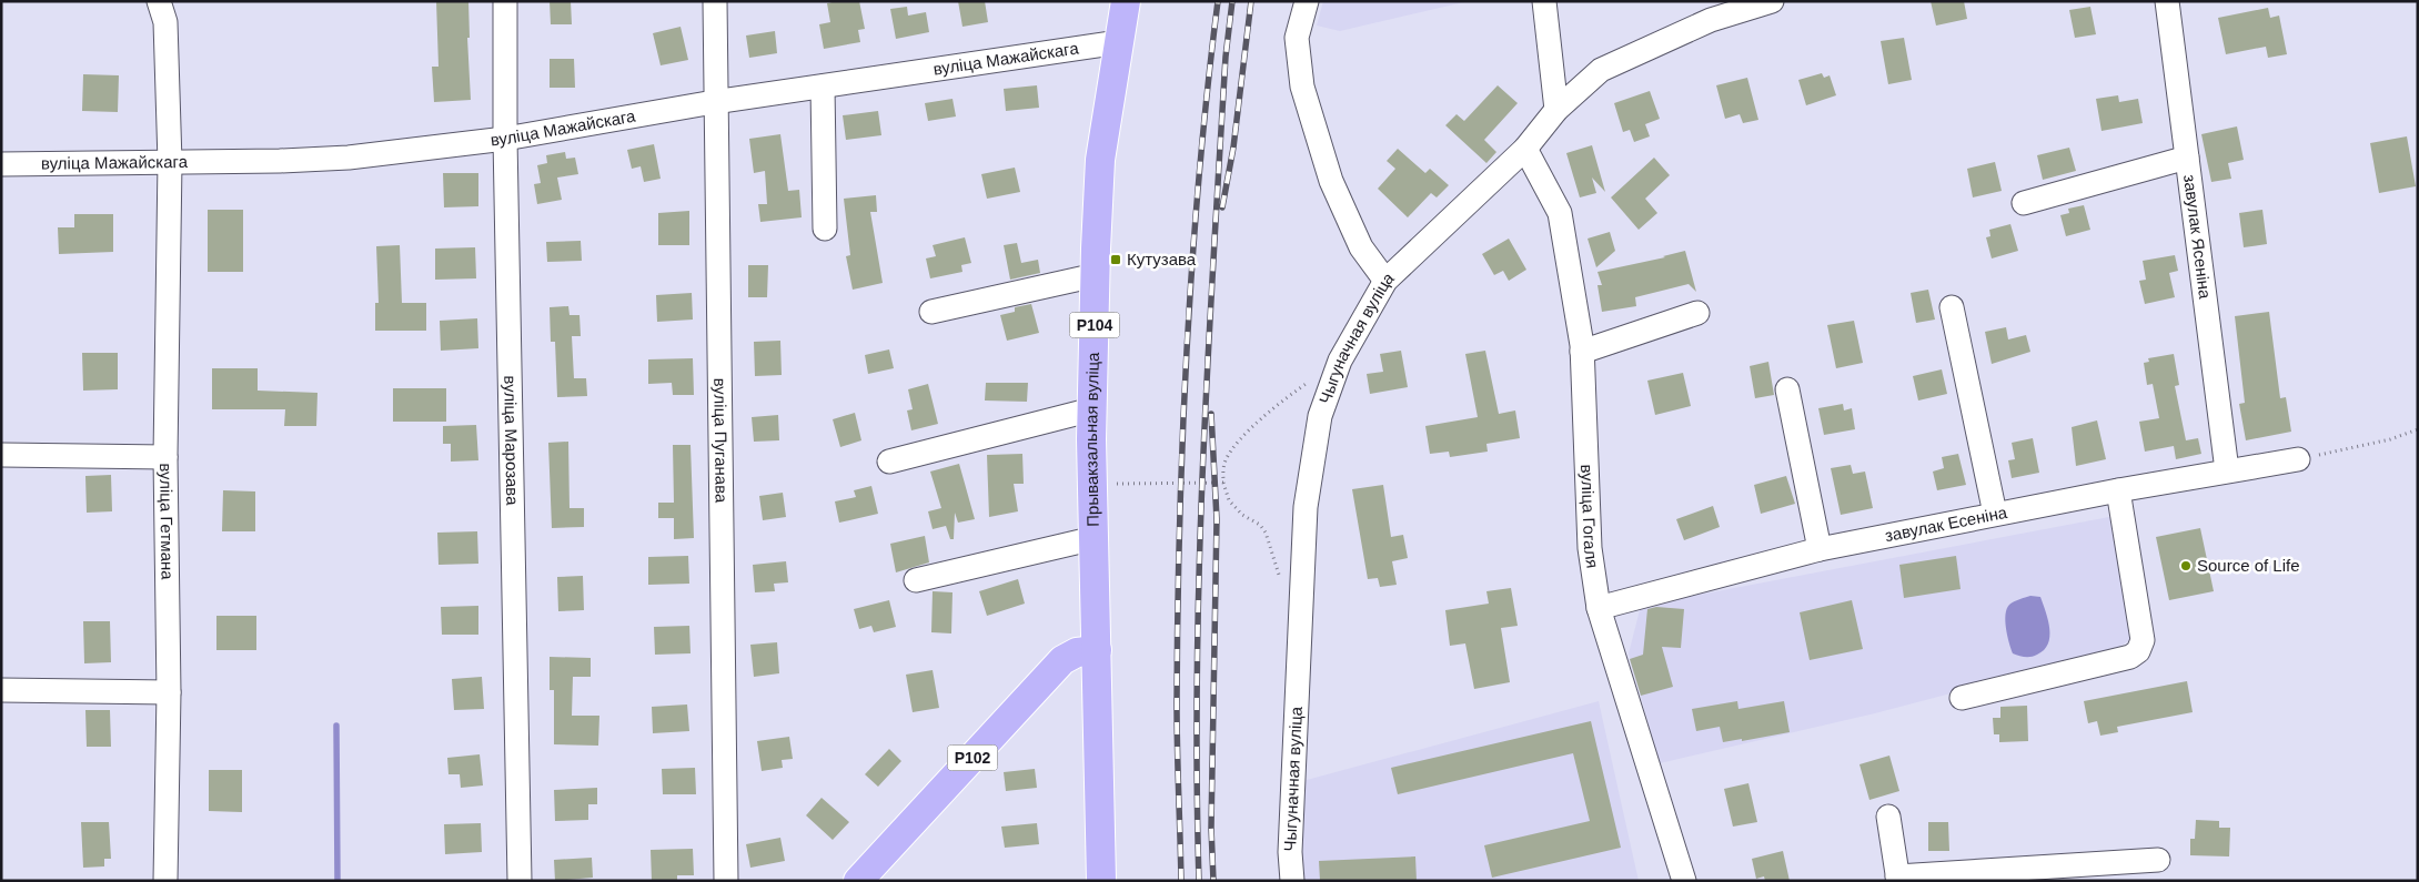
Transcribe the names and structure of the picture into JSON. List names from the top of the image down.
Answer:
{
  "streets": {
    "main road": ["Р104", "Прывакзальная вуліца", "Р102"],
    "street": [
      "вуліца Мажайскага",
      "завулак Ясеніна",
      "Чыгуначная вуліца",
      "вуліца Марозава",
      "вуліца Пуганава",
      "вуліца Гогаля",
      "вуліца Гетмана",
      "завулак Есеніна"
    ]
  },
  "crossings": [
    ["вуліца Мажайскага", "Прывакзальная вуліца"],
    ["вуліца Мажайскага", "вуліца Марозава"],
    ["вуліца Мажайскага", "вуліца Пуганава"],
    ["вуліца Мажайскага", "вуліца Гетмана"],
    ["завулак Ясеніна", "завулак Есеніна"],
    ["Чыгуначная вуліца", "вуліца Гогаля"],
    ["Прывакзальная вуліца", "Р102"],
    ["вуліца Гогаля", "завулак Есеніна"]
  ],
  "places": {
    "transit": ["Кутузава"],
    "other": ["Source of Life"]
  }
}
